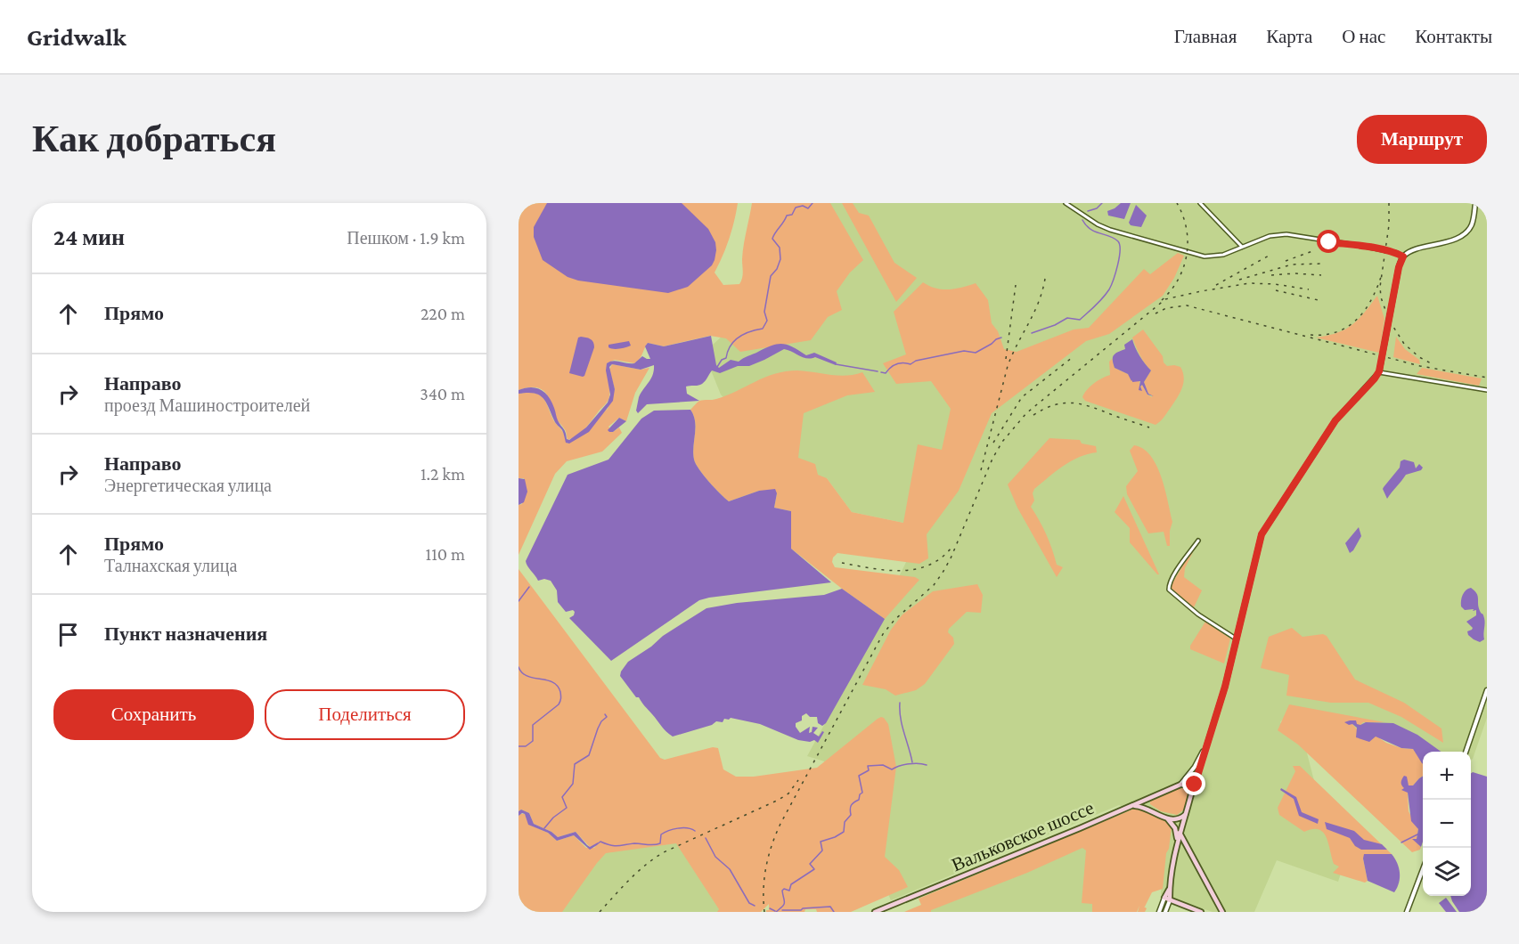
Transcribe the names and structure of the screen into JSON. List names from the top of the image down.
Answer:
{
  "streets": {
    "main road": ["Вальковское шоссе"]
  },
  "page": {
    "header": "Gridwalk",
    "nav": [
      "Главная",
      "Карта",
      "О нас",
      "Контакты"
    ],
    "buttons": [
      "Маршрут",
      ["Сохранить", "Поделиться"]
    ],
    "title": "Как добраться",
    "heading": ["24 мин", "Пешком · 1.9 km"],
    "list": [
      ["Прямо", "220 m"],
      ["Направо", "проезд Машиностроителей", "340 m"],
      ["Направо", "Энергетическая улица", "1.2 km"],
      ["Прямо", "Талнахская улица", "110 m"],
      "Пункт назначения"
    ],
    "map_buttons": ["+", "−"]
  }
}
